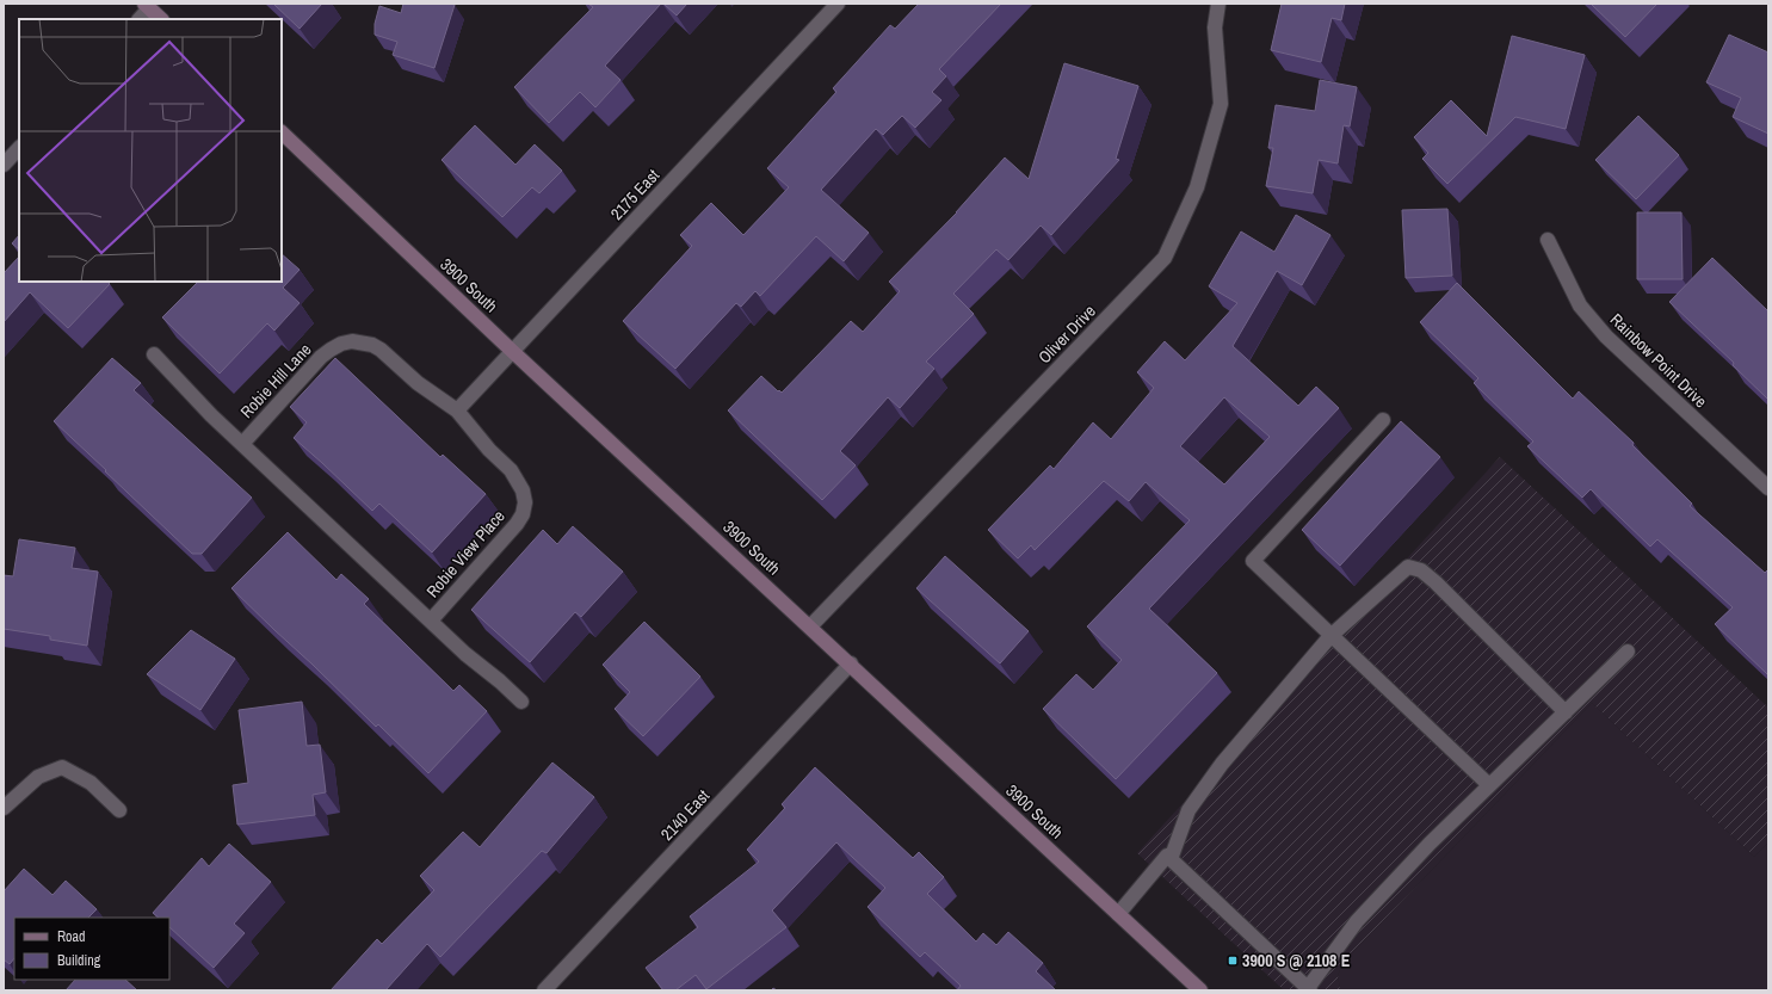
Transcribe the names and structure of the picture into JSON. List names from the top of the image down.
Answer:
{
  "streets": {
    "main road": ["3900 South"],
    "street": [
      "2175 East",
      "Oliver Drive",
      "Rainbow Point Drive",
      "Robie Hill Lane",
      "Robie View Place",
      "2140 East"
    ]
  },
  "crossings": [
    ["2175 East", "3900 South"],
    ["2175 East", "Robie Hill Lane"],
    ["2175 East", "Robie View Place"],
    ["3900 South", "Oliver Drive"],
    ["3900 South", "2140 East"],
    ["Robie Hill Lane", "Robie View Place"]
  ],
  "places": {
    "transit": ["3900 S @ 2108 E"]
  },
  "legend": ["Road", "Building"]
}
